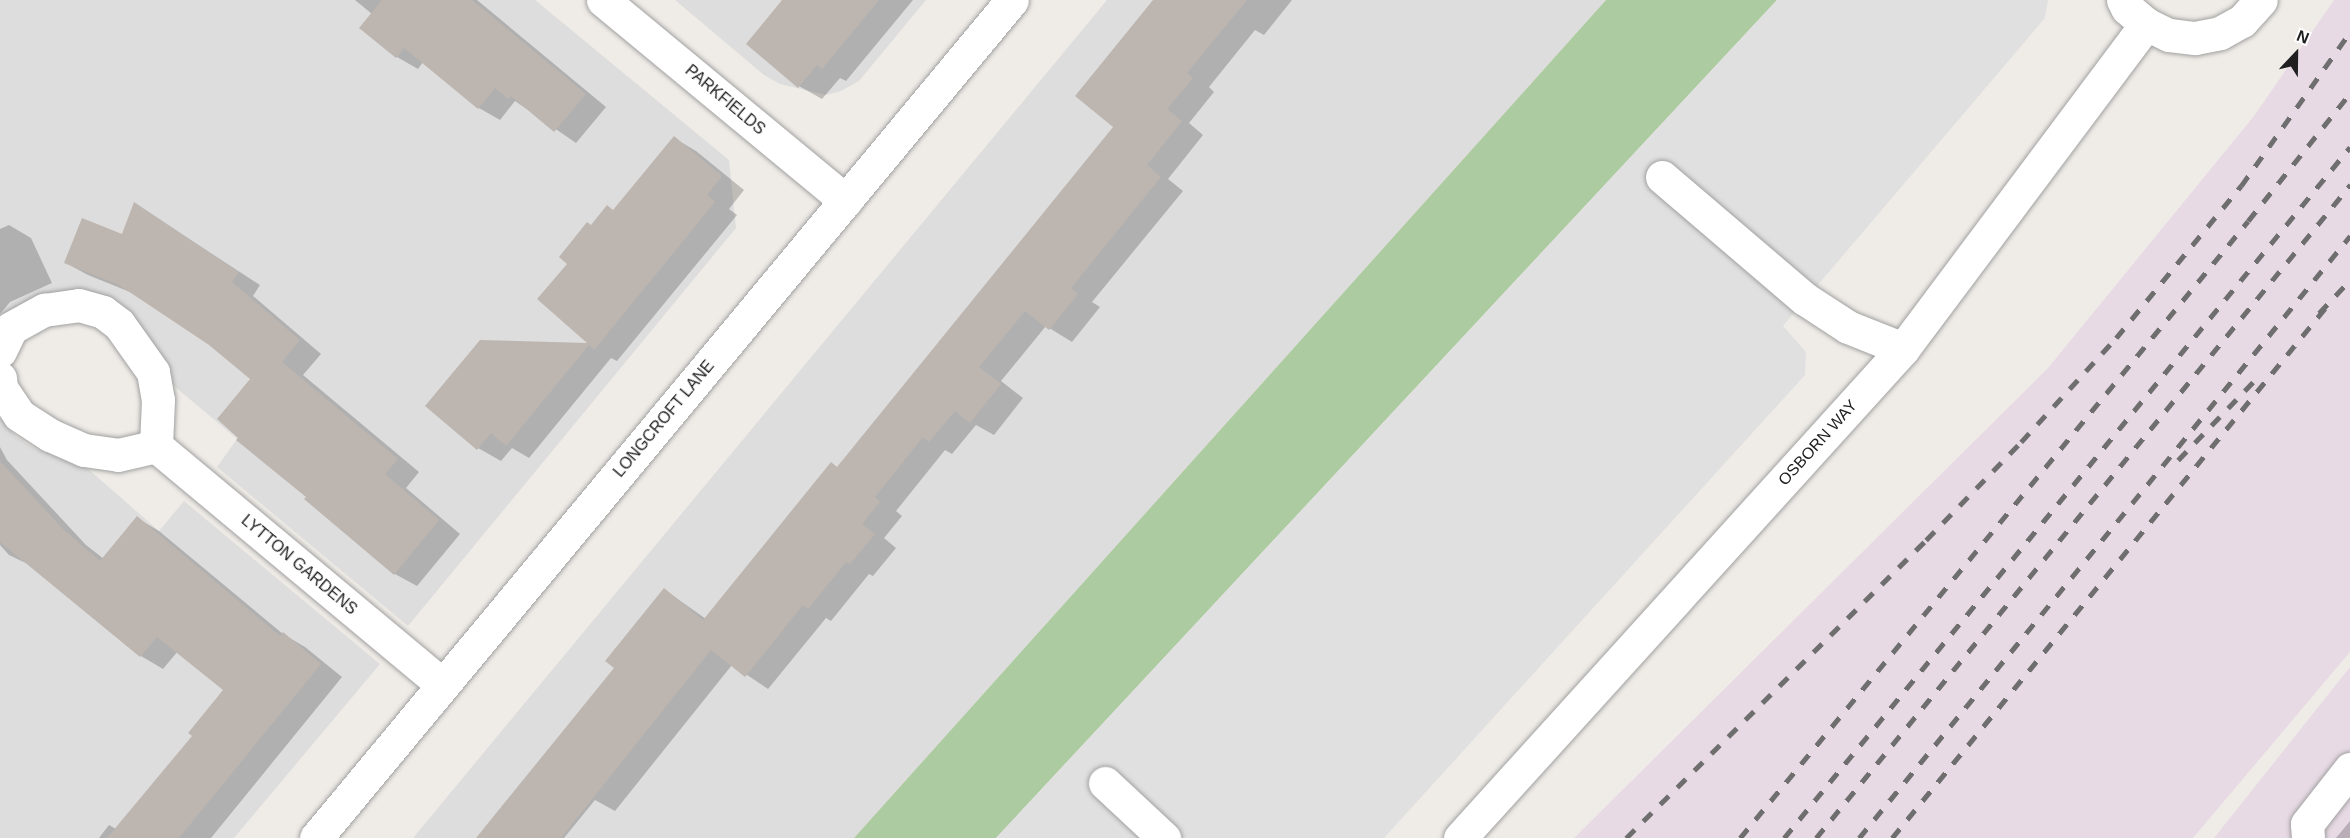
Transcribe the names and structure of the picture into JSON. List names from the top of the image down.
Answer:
{
  "streets": {
    "street": [
      "PARKFIELDS",
      "LONGCROFT LANE",
      "OSBORN WAY",
      "LYTTON GARDENS"
    ]
  },
  "crossings": [
    ["PARKFIELDS", "LONGCROFT LANE"],
    ["LONGCROFT LANE", "LYTTON GARDENS"]
  ],
  "north": "top"
}
